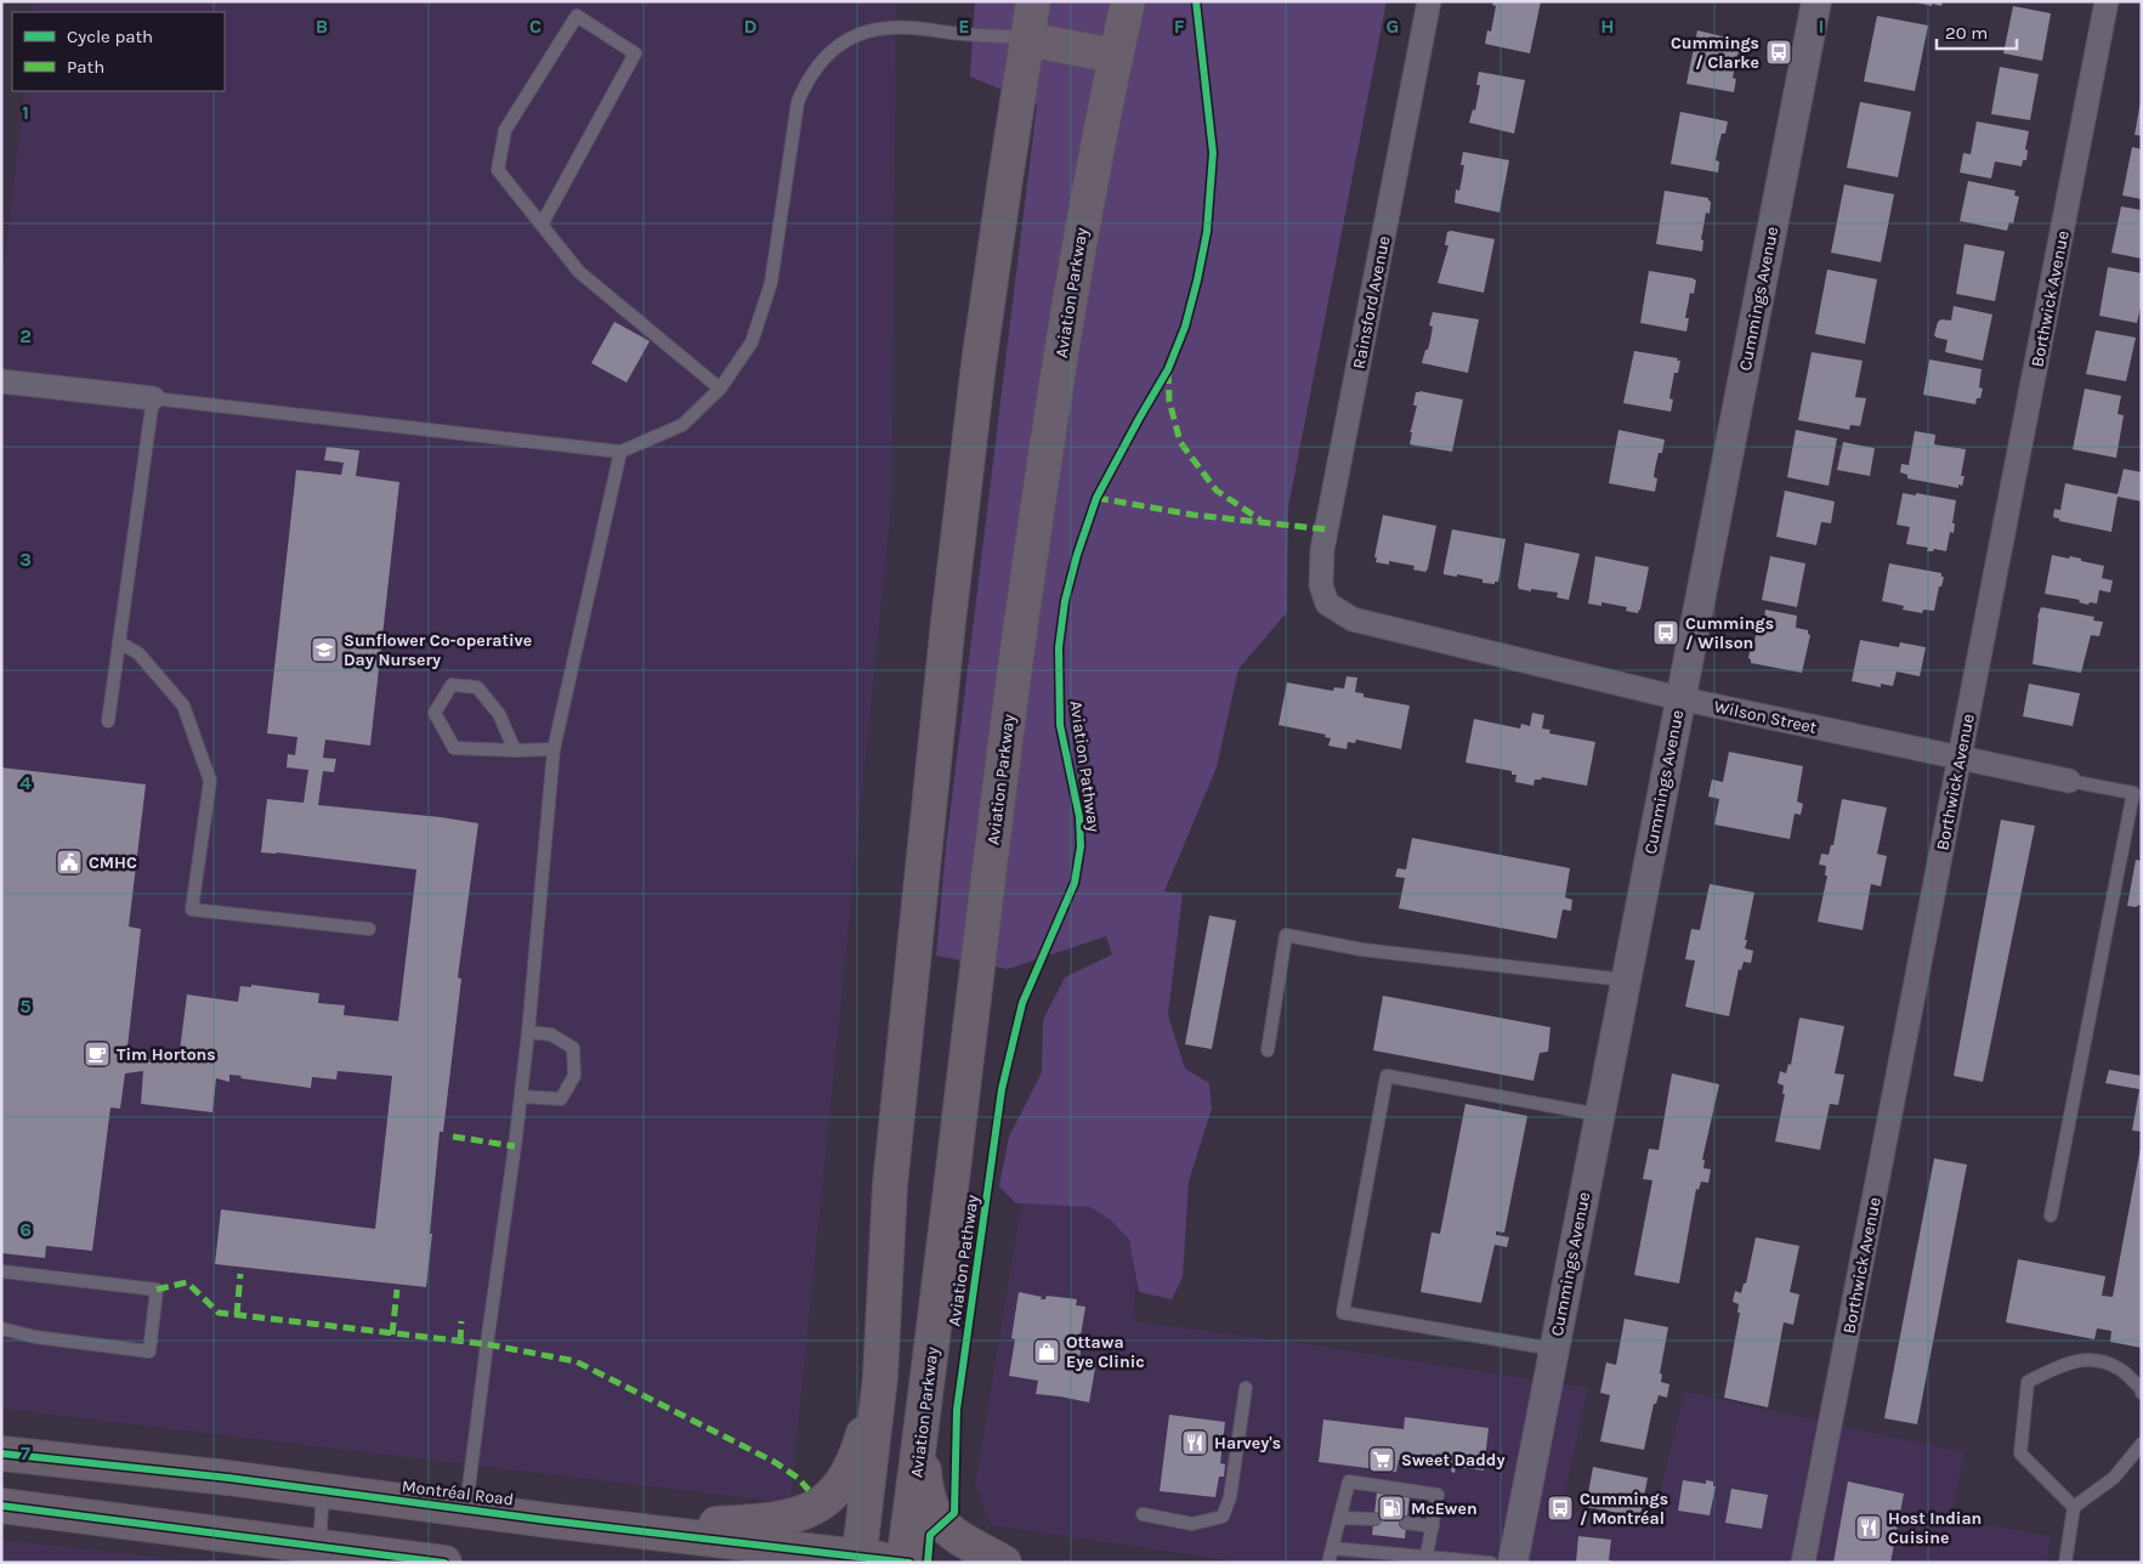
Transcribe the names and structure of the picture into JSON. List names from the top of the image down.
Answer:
{
  "streets": {
    "main road": ["Aviation Parkway", "Montréal Road"],
    "street": [
      "Cummings Avenue",
      "Borthwick Avenue",
      "Rainsford Avenue",
      "Wilson Street"
    ],
    "cycle path": ["Aviation Pathway"]
  },
  "crossings": [
    ["Aviation Parkway", "Montréal Road"],
    ["Cummings Avenue", "Wilson Street"],
    ["Borthwick Avenue", "Wilson Street"],
    ["Rainsford Avenue", "Wilson Street"]
  ],
  "places": {
    "bus stop": ["Cummings / Clarke", "Cummings / Wilson", "Cummings / Montréal"],
    "school or university": ["Sunflower Co-operative Day Nursery"],
    "public building": ["CMHC"],
    "cafe": ["Tim Hortons"],
    "shop": ["Ottawa Eye Clinic"],
    "restaurant": ["Harvey's", "Host Indian Cuisine"],
    "supermarket": ["Sweet Daddy"],
    "fuel station": ["McEwen"]
  },
  "legend": ["Cycle path", "Path"],
  "scale_bar": "20 m",
  "grid": {
    "columns": [
      "B",
      "C",
      "D",
      "E",
      "F",
      "G",
      "H",
      "I"
    ],
    "rows": [
      "1",
      "2",
      "3",
      "4",
      "5",
      "6",
      "7"
    ]
  }
}
